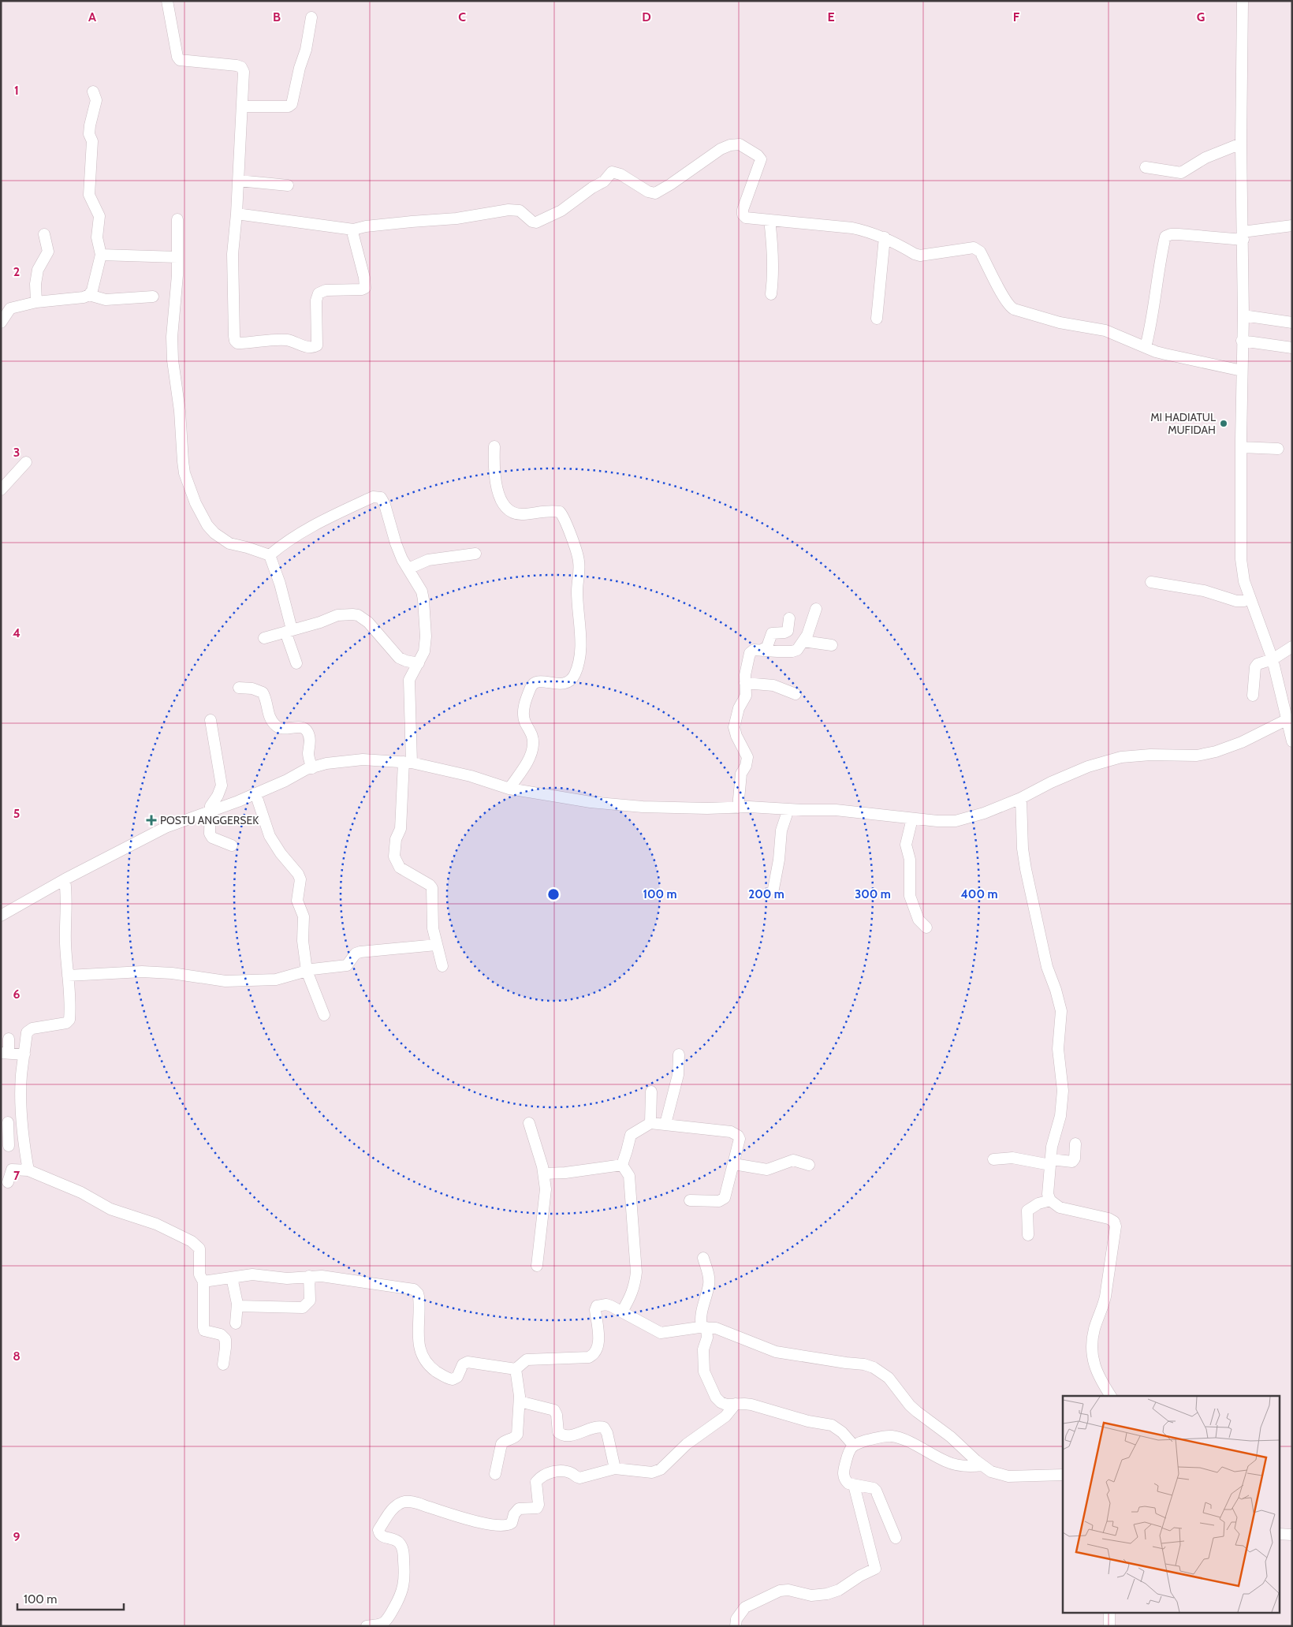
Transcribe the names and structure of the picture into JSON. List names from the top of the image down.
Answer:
{
  "places": {
    "other": ["MI HADIATUL MUFIDAH"],
    "health": ["POSTU ANGGERSEK"]
  },
  "scale_bar": "100 m",
  "grid": {
    "columns": [
      "A",
      "B",
      "C",
      "D",
      "E",
      "F",
      "G"
    ],
    "rows": [
      "1",
      "2",
      "3",
      "4",
      "5",
      "6",
      "7",
      "8",
      "9"
    ]
  },
  "rings": [
    "100 m",
    "200 m",
    "300 m",
    "400 m"
  ]
}
